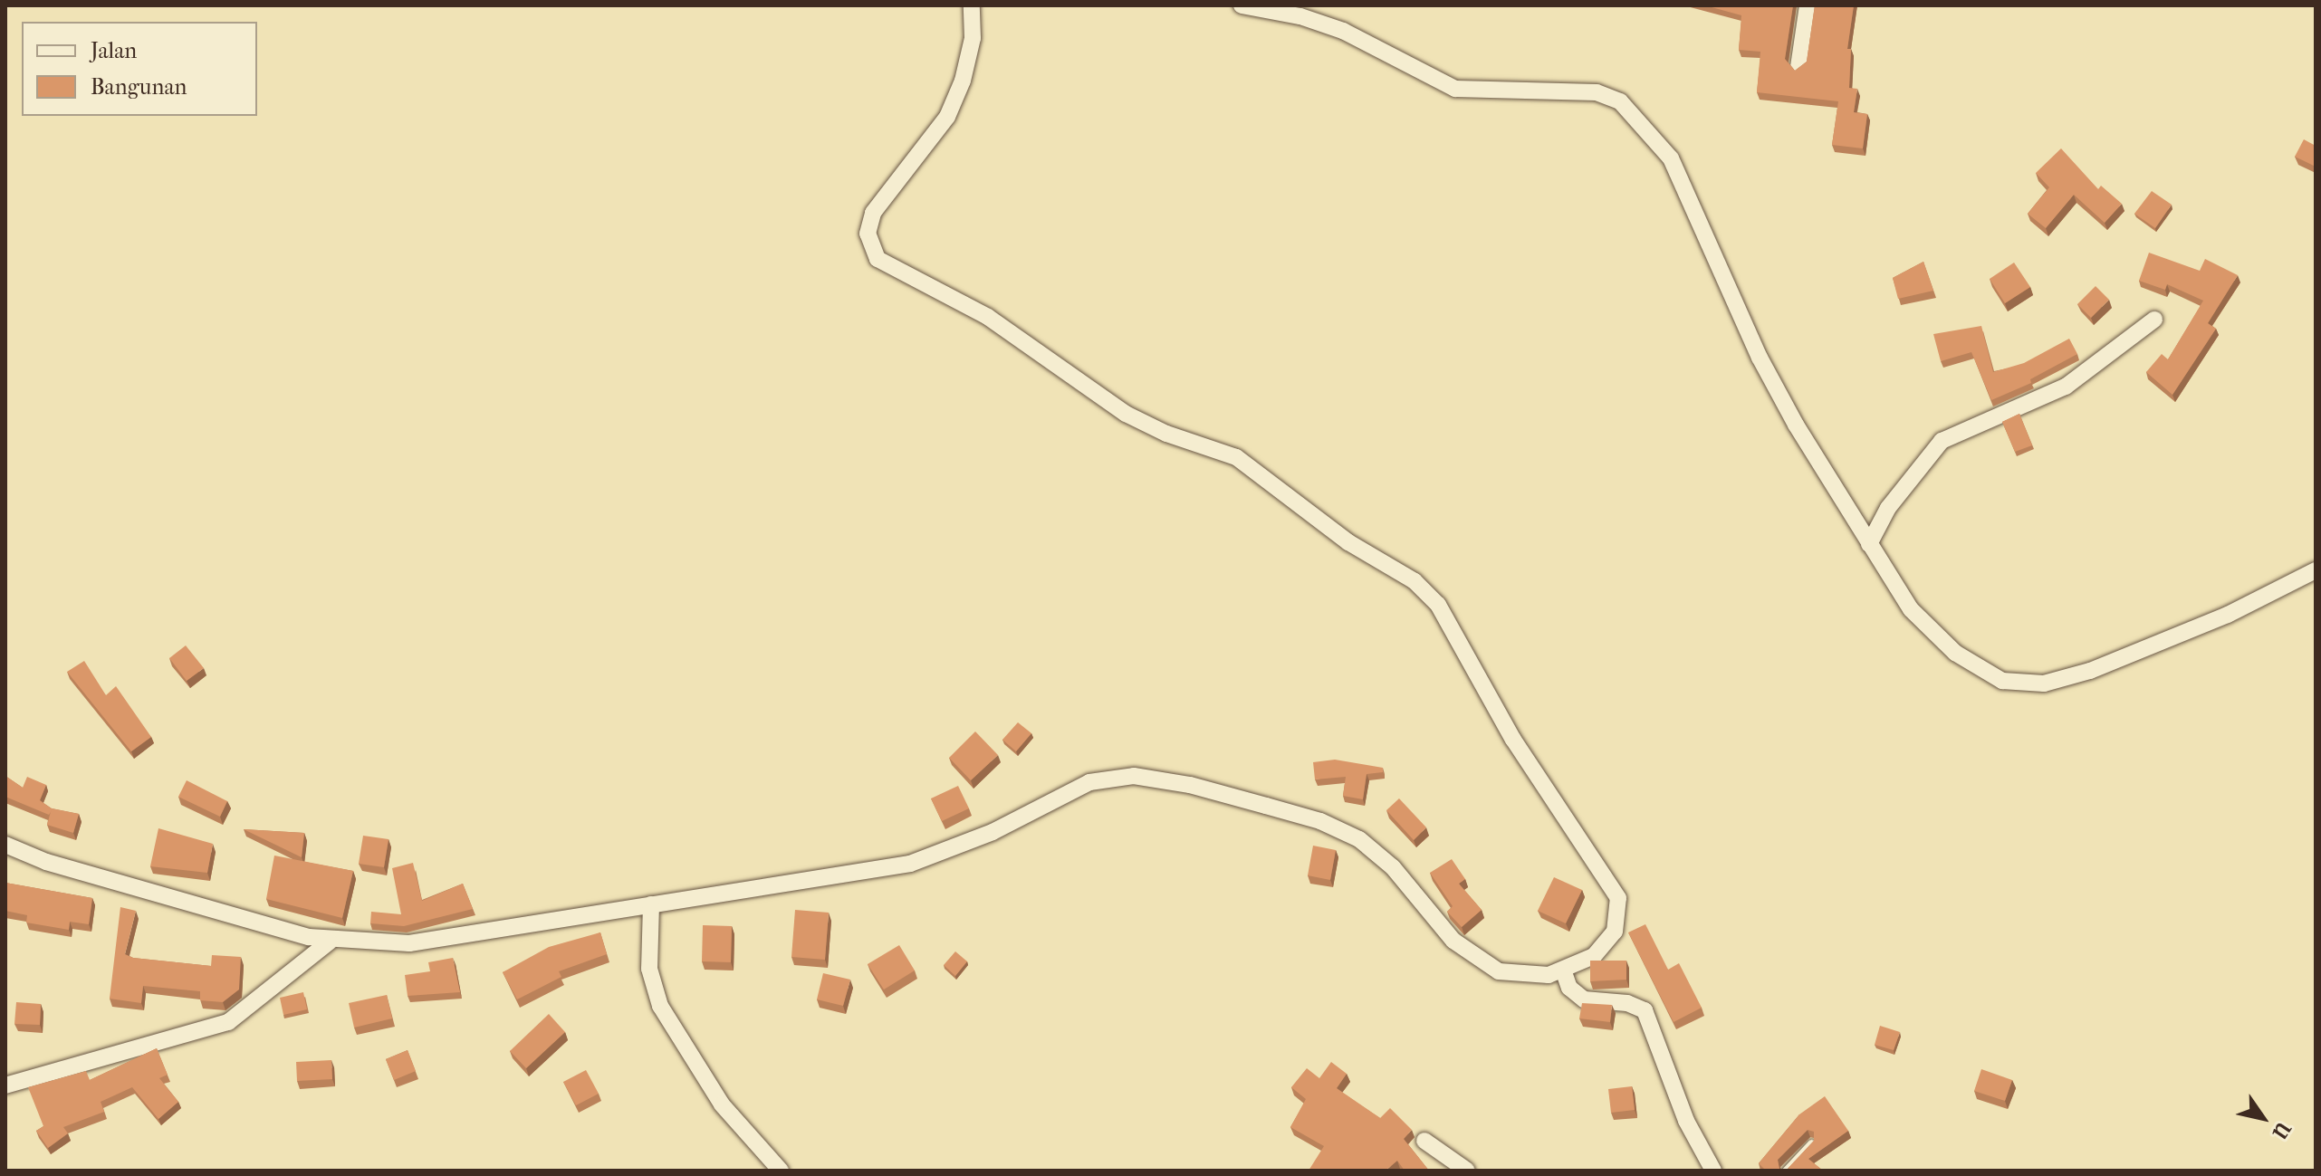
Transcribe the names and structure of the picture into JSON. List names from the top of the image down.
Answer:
{
  "legend": ["Jalan", "Bangunan"],
  "north": "bottom right"
}
